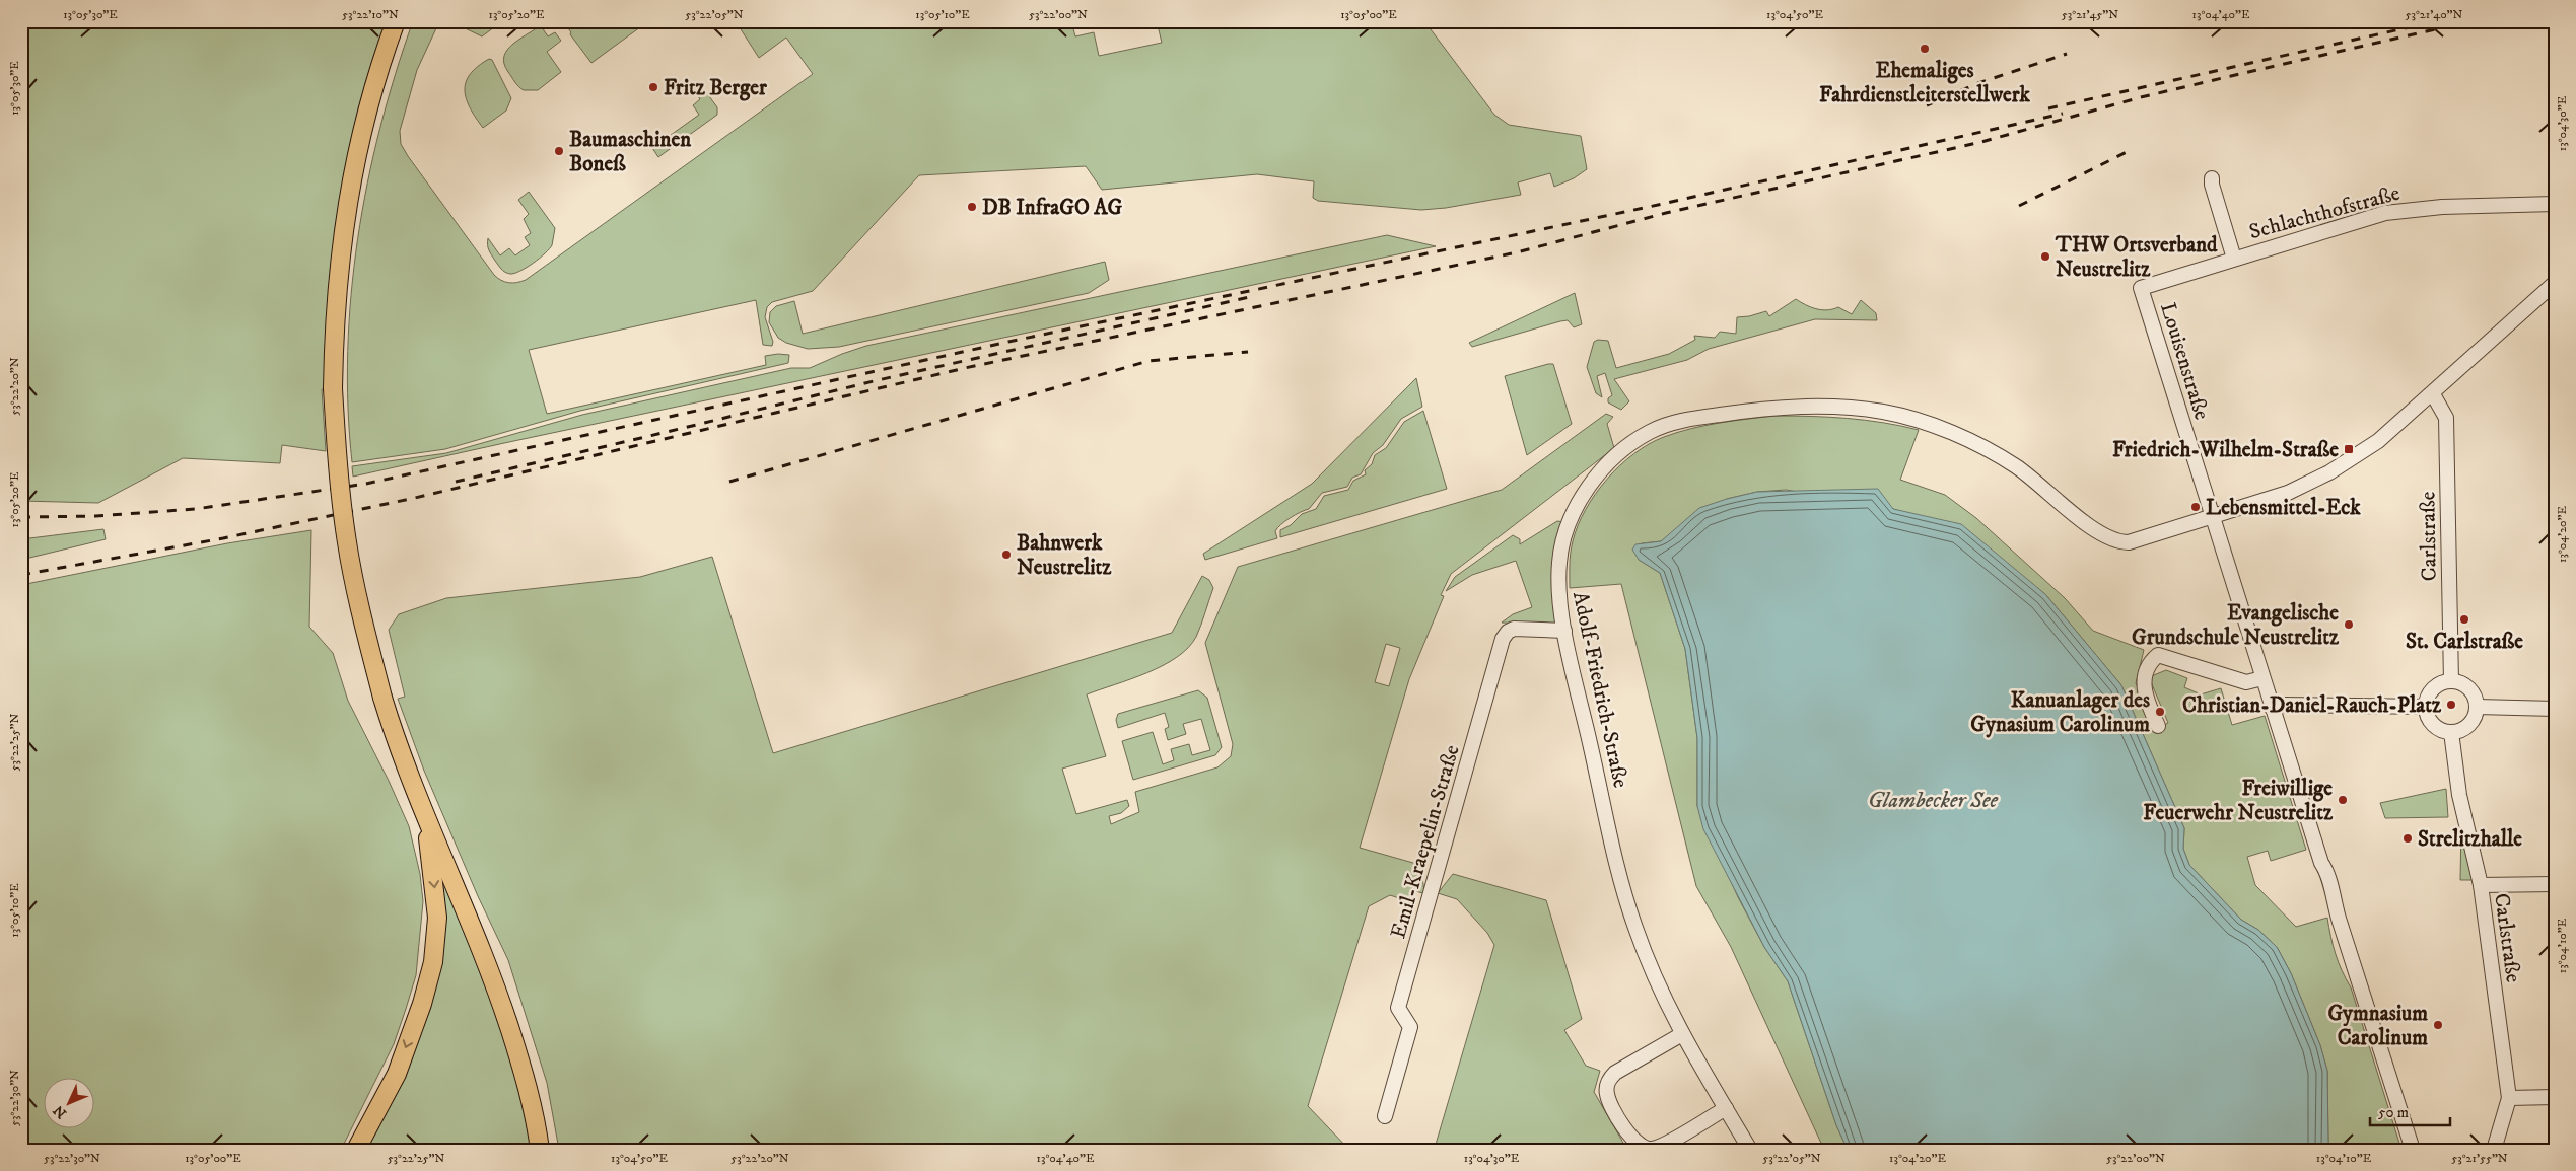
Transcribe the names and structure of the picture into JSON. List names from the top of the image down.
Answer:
{
  "streets": {
    "street": [
      "Schlachthofstraße",
      "Louisenstraße",
      "Carlstraße",
      "Adolf-Friedrich-Straße",
      "Emil-Kraepelin-Straße"
    ]
  },
  "crossings": [
    ["Schlachthofstraße", "Louisenstraße"],
    ["Louisenstraße", "Adolf-Friedrich-Straße"],
    ["Adolf-Friedrich-Straße", "Emil-Kraepelin-Straße"]
  ],
  "water": ["Glambecker See"],
  "places": {
    "other": [
      "Ehemaliges Fahrdienstleiterstellwerk",
      "Fritz Berger",
      "Baumaschinen Boneß",
      "DB InfraGO AG",
      "THW Ortsverband Neustrelitz",
      "Lebensmittel-Eck",
      "Bahnwerk Neustrelitz",
      "St. Carlstraße",
      "Evangelische Grundschule Neustrelitz",
      "Christian-Daniel-Rauch-Platz",
      "Kanuanlager des Gynasium Carolinum",
      "Freiwillige Feuerwehr Neustrelitz",
      "Strelitzhalle",
      "Gymnasium Carolinum"
    ],
    "transit": ["Friedrich-Wilhelm-Straße"]
  },
  "scale_bar": "50 m",
  "north": "bottom left",
  "coordinates": [
    "13°05'30\"E",
    "53°22'10\"N",
    "13°05'20\"E",
    "53°22'05\"N",
    "13°05'10\"E",
    "53°22'00\"N",
    "13°05'00\"E",
    "13°04'50\"E",
    "53°21'45\"N",
    "13°04'40\"E",
    "53°21'40\"N",
    "13°04'30\"E",
    "53°22'20\"N",
    "13°04'20\"E",
    "53°22'25\"N",
    "13°04'10\"E",
    "53°22'30\"N",
    "53°21'55\"N"
  ]
}
